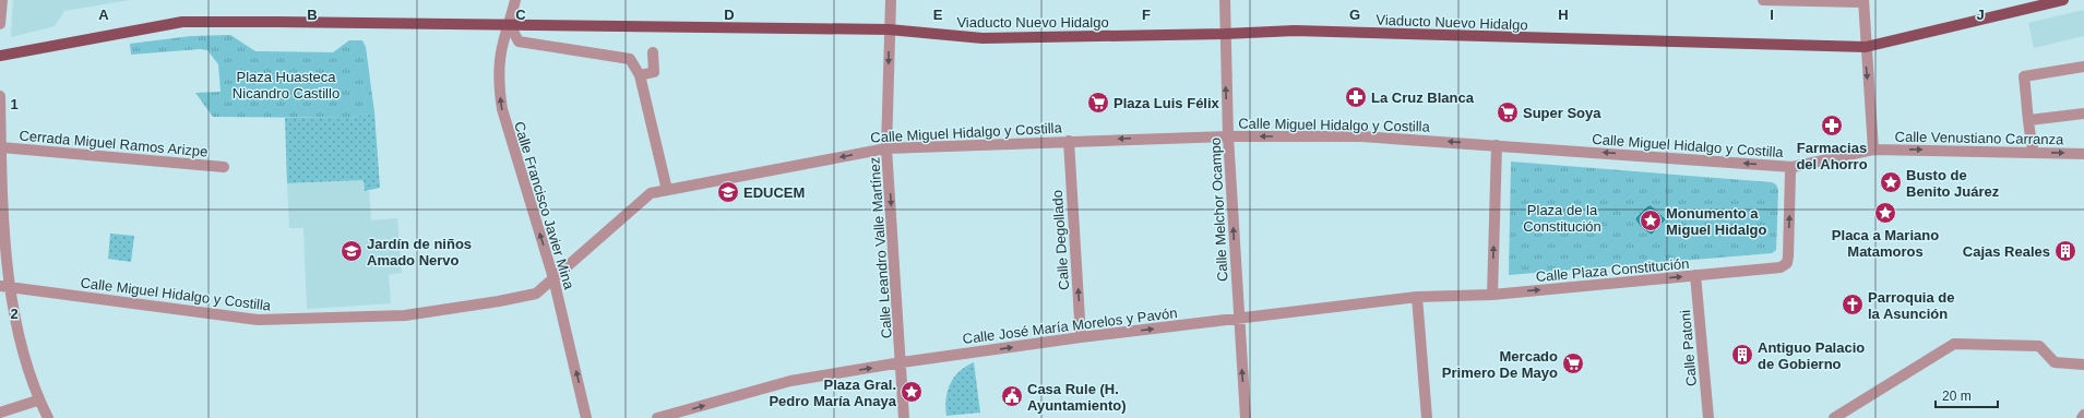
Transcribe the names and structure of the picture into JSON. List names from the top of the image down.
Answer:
{
  "streets": {
    "main road": ["Viaducto Nuevo Hidalgo"],
    "street": [
      "Calle Miguel Hidalgo y Costilla",
      "Calle Venustiano Carranza",
      "Cerrada Miguel Ramos Arizpe",
      "Calle Francisco Javier Mina",
      "Calle Melchor Ocampo",
      "Calle Degollado",
      "Calle Leandro Valle Martínez",
      "Calle Plaza Constitución",
      "Calle José María Morelos y Pavón",
      "Calle Patoni"
    ]
  },
  "crossings": [
    ["Viaducto Nuevo Hidalgo", "Calle Francisco Javier Mina"],
    ["Viaducto Nuevo Hidalgo", "Calle Melchor Ocampo"],
    ["Viaducto Nuevo Hidalgo", "Calle Leandro Valle Martínez"],
    ["Calle Miguel Hidalgo y Costilla", "Calle Venustiano Carranza"],
    ["Calle Miguel Hidalgo y Costilla", "Calle Francisco Javier Mina"],
    ["Calle Miguel Hidalgo y Costilla", "Calle Melchor Ocampo"],
    ["Calle Miguel Hidalgo y Costilla", "Calle Degollado"],
    ["Calle Miguel Hidalgo y Costilla", "Calle Leandro Valle Martínez"],
    ["Calle Miguel Hidalgo y Costilla", "Calle Plaza Constitución"],
    ["Calle Melchor Ocampo", "Calle José María Morelos y Pavón"],
    ["Calle Degollado", "Calle José María Morelos y Pavón"],
    ["Calle Leandro Valle Martínez", "Calle José María Morelos y Pavón"],
    ["Calle Plaza Constitución", "Calle José María Morelos y Pavón"],
    ["Calle Plaza Constitución", "Calle Patoni"]
  ],
  "one_way": [
    "Calle Miguel Hidalgo y Costilla",
    "Calle Venustiano Carranza",
    "Calle Francisco Javier Mina",
    "Calle Melchor Ocampo",
    "Calle Degollado",
    "Calle Leandro Valle Martínez",
    "Calle Plaza Constitución",
    "Calle José María Morelos y Pavón"
  ],
  "parks": ["Plaza Huasteca Nicandro Castillo", "Plaza de la Constitución"],
  "places": {
    "pharmacy": ["La Cruz Blanca", "Farmacias del Ahorro"],
    "supermarket": ["Plaza Luis Félix", "Super Soya", "Mercado Primero De Mayo"],
    "place": [
      "Busto de Benito Juárez",
      "Placa a Mariano Matamoros",
      "Monumento a Miguel Hidalgo",
      "Plaza Gral. Pedro María Anaya"
    ],
    "school or university": ["EDUCEM", "Jardín de niños Amado Nervo"],
    "building": ["Cajas Reales", "Antiguo Palacio de Gobierno"],
    "church": ["Parroquia de la Asunción"],
    "public building": ["Casa Rule (H. Ayuntamiento)"]
  },
  "scale_bar": "20 m",
  "grid": {
    "columns": [
      "A",
      "B",
      "C",
      "D",
      "E",
      "F",
      "G",
      "H",
      "I",
      "J"
    ],
    "rows": ["1", "2"]
  }
}
